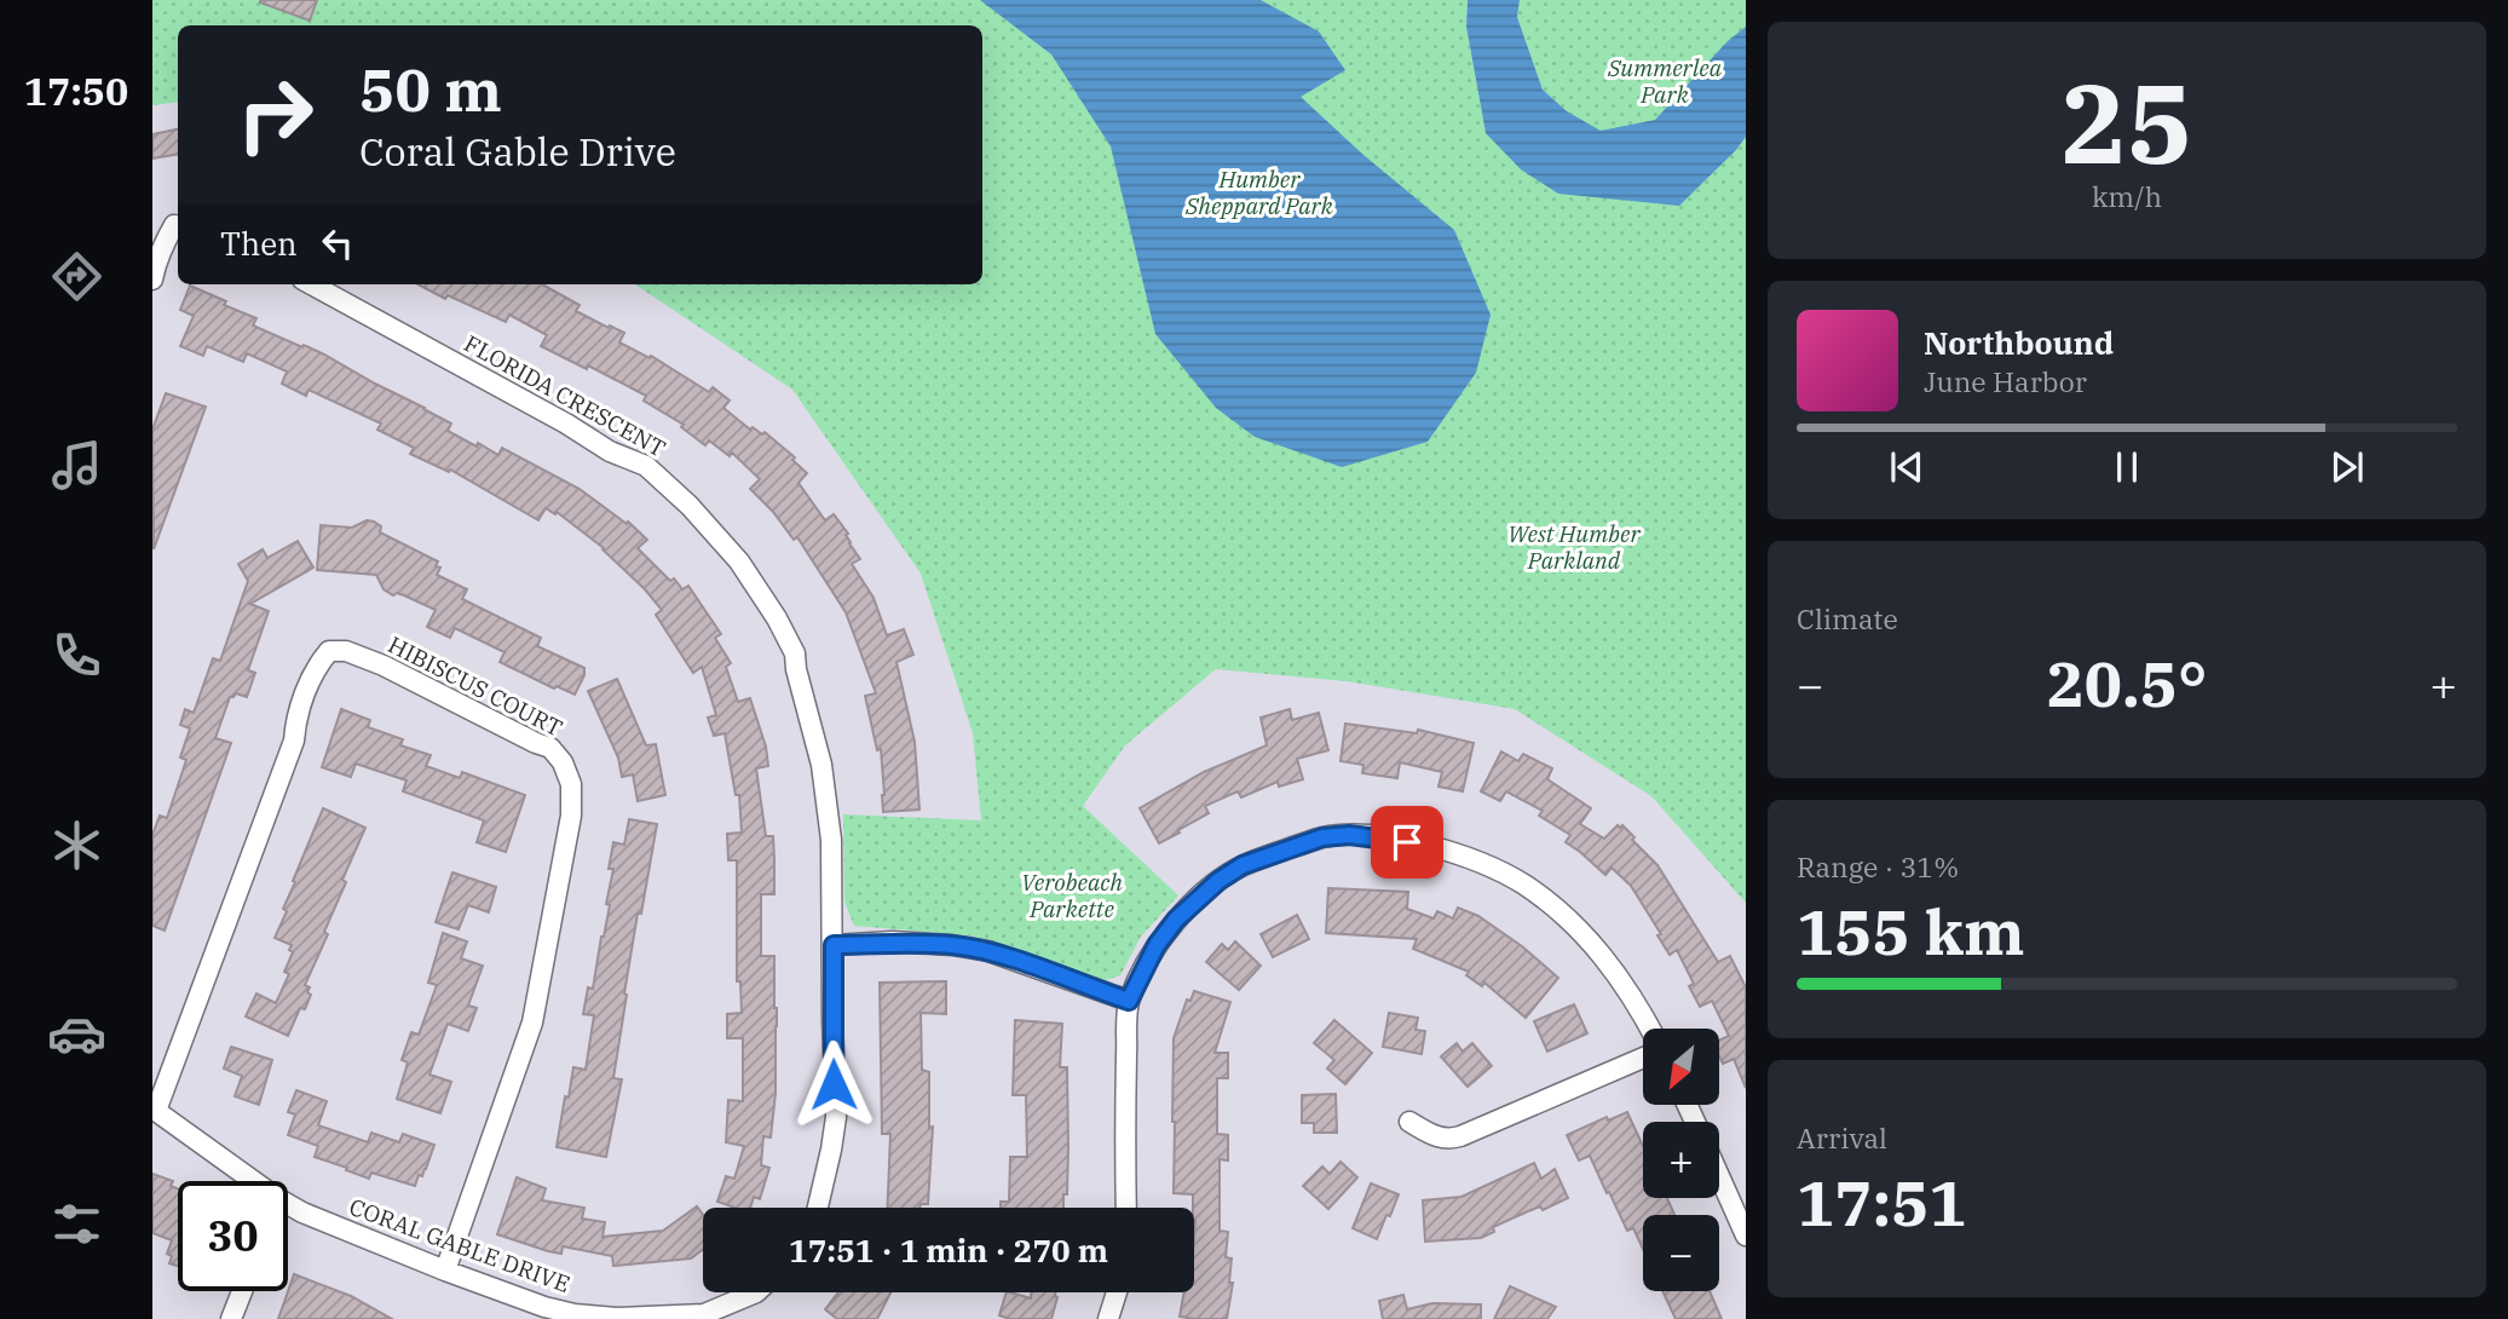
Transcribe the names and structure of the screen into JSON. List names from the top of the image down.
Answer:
{
  "streets": {
    "street": ["FLORIDA CRESCENT", "HIBISCUS COURT", "CORAL GABLE DRIVE"]
  },
  "crossings": [
    ["HIBISCUS COURT", "CORAL GABLE DRIVE"]
  ],
  "parks": [
    "Summerlea Park",
    "Humber Sheppard Park",
    "West Humber Parkland",
    "Verobeach Parkette"
  ],
  "north": "bottom left",
  "page": {
    "tabs": "17:50",
    "tile": [
      ["25", "km/h"],
      "Climate",
      ["Range · 31%", "155 km"],
      ["Arrival", "17:51"]
    ],
    "turn": ["50 m", "Coral Gable Drive"],
    "then": "Then",
    "song": ["Northbound", "June Harbor"],
    "heat": ["−", "20.5°", "+"],
    "map_buttons": ["+", "−"],
    "limit": "30",
    "trip": "17:51 · 1 min · 270 m"
  }
}
